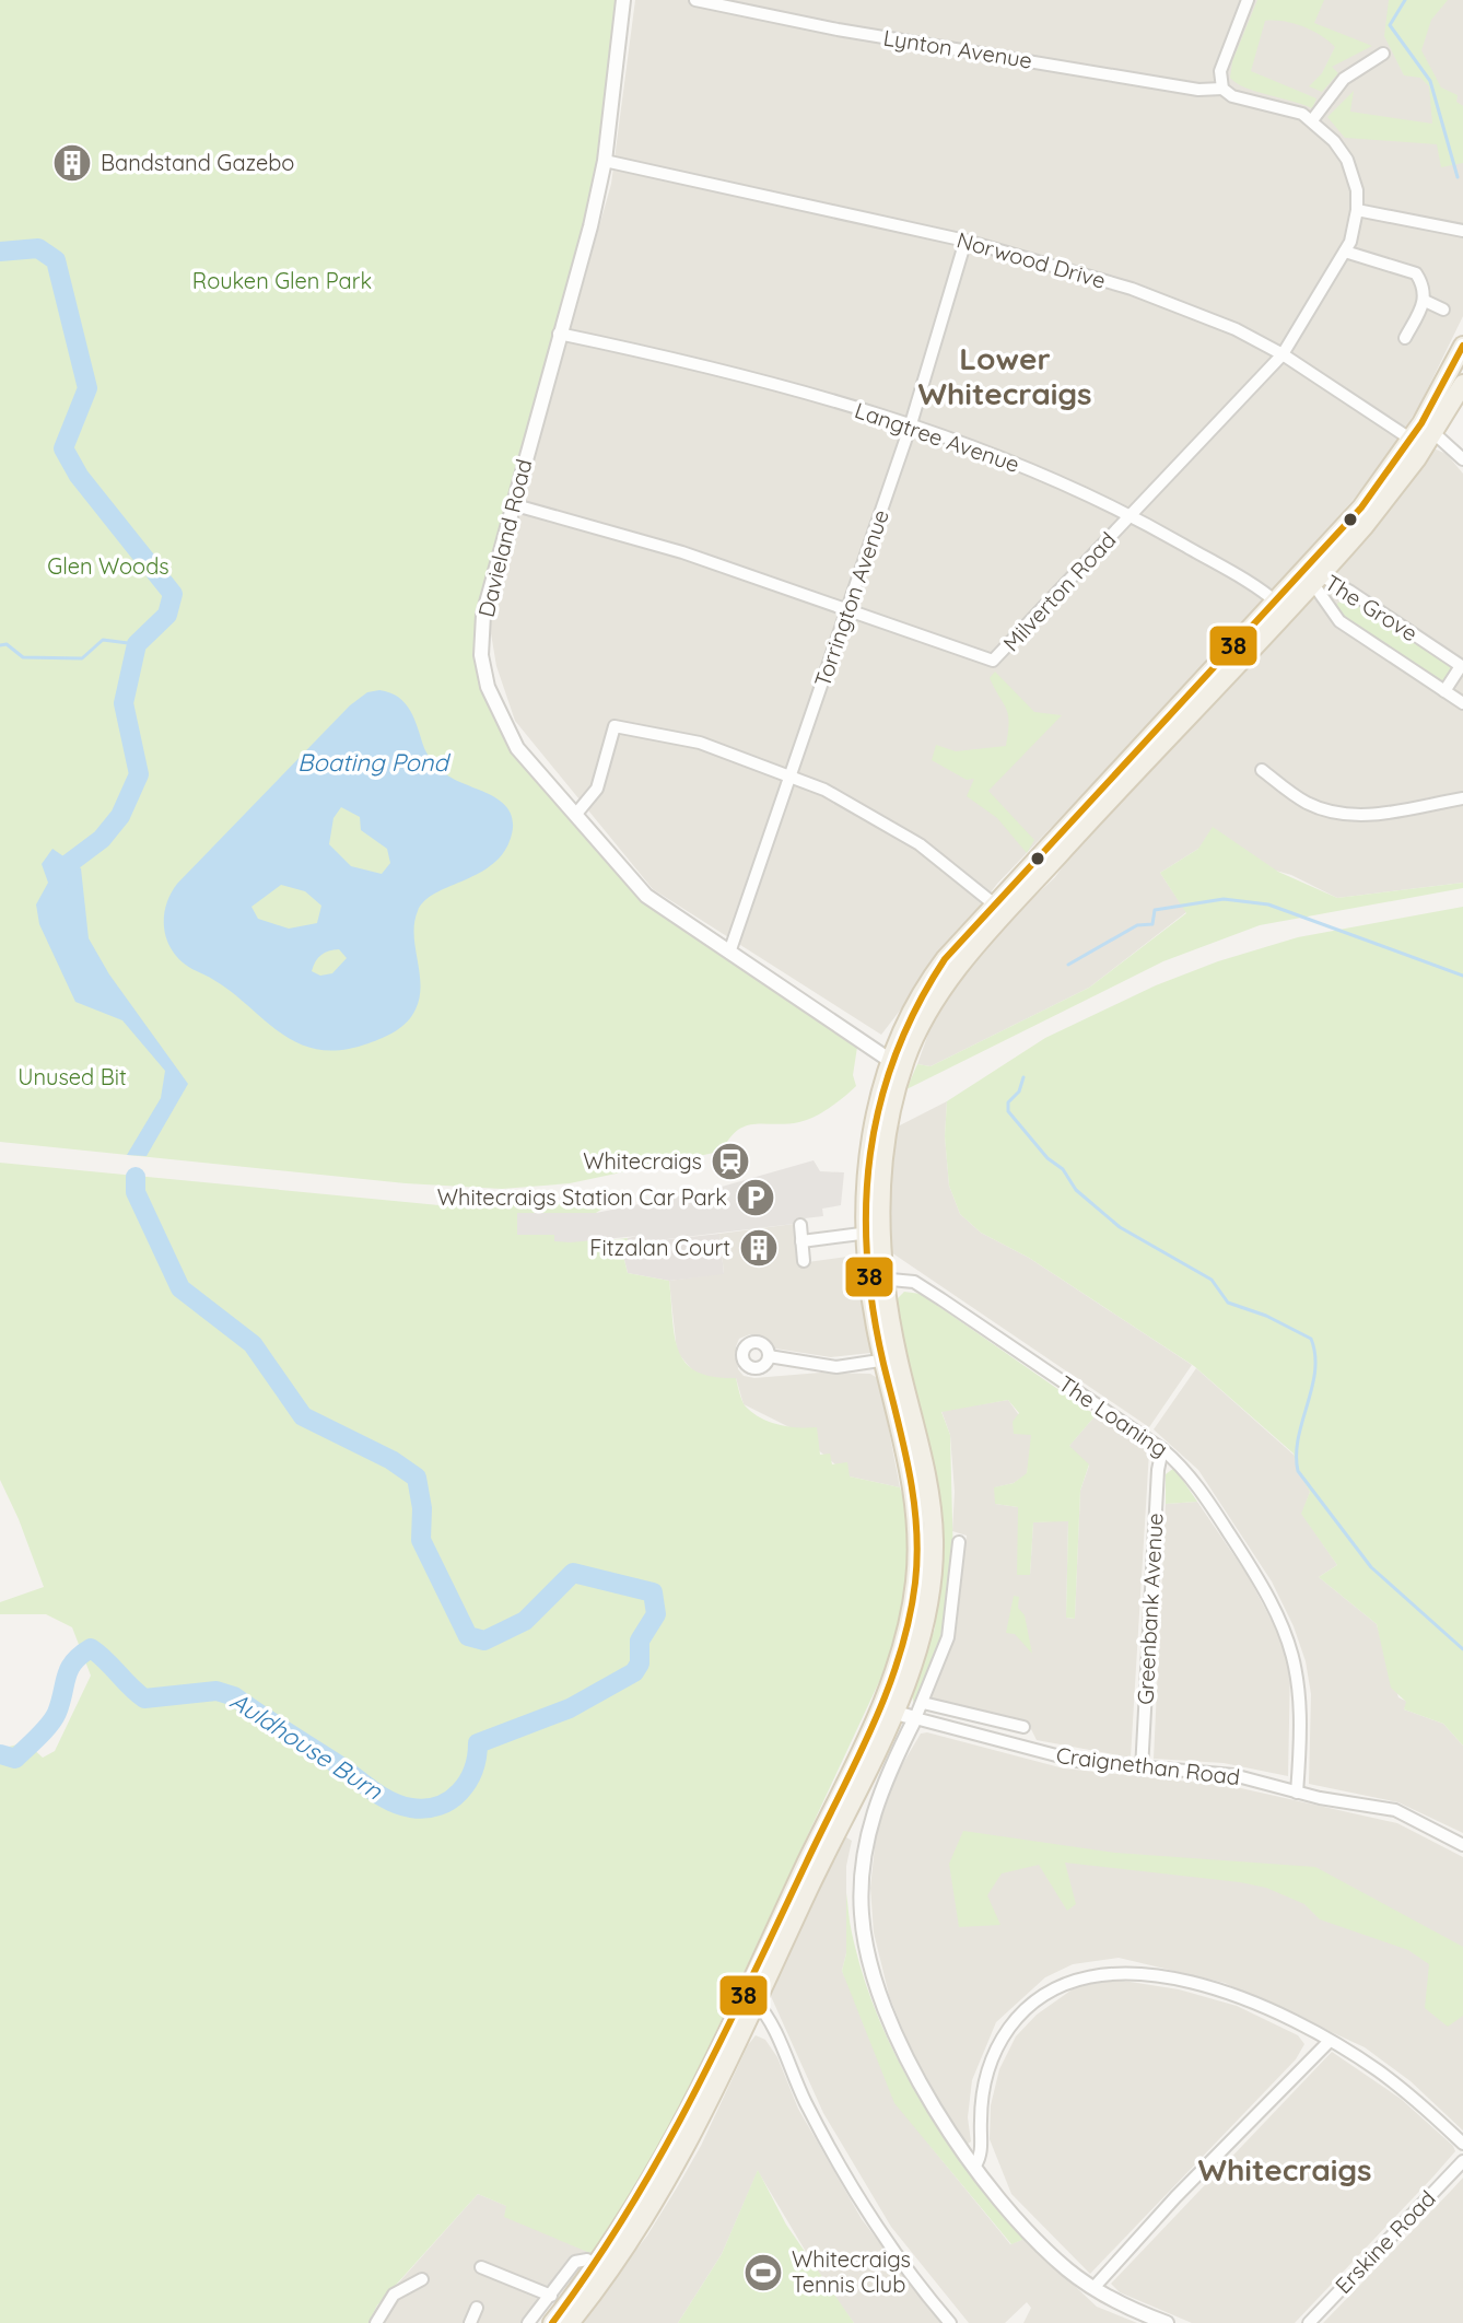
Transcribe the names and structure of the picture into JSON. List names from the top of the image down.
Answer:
{
  "streets": {
    "street": [
      "Lynton Avenue",
      "Norwood Drive",
      "Langtree Avenue",
      "Davieland Road",
      "Milverton Road",
      "Torrington Avenue",
      "The Grove",
      "The Loaning",
      "Greenbank Avenue",
      "Craignethan Road",
      "Erskine Road"
    ]
  },
  "crossings": [
    ["Lynton Avenue", "Milverton Road"],
    ["Norwood Drive", "Davieland Road"],
    ["Norwood Drive", "Milverton Road"],
    ["Norwood Drive", "Torrington Avenue"],
    ["Langtree Avenue", "Davieland Road"],
    ["Langtree Avenue", "Milverton Road"],
    ["Langtree Avenue", "Torrington Avenue"],
    ["Davieland Road", "Milverton Road"],
    ["Davieland Road", "Torrington Avenue"],
    ["Milverton Road", "Torrington Avenue"],
    ["The Loaning", "Greenbank Avenue"],
    ["The Loaning", "Craignethan Road"],
    ["Greenbank Avenue", "Craignethan Road"]
  ],
  "districts": ["Lower Whitecraigs", "Whitecraigs"],
  "water": ["Boating Pond", "Auldhouse Burn"],
  "parks": ["Rouken Glen Park", "Glen Woods", "Unused Bit"],
  "places": {
    "building": ["Bandstand Gazebo", "Fitzalan Court"],
    "station": ["Whitecraigs"],
    "parking": ["Whitecraigs Station Car Park"],
    "sports": ["Whitecraigs Tennis Club"]
  },
  "lines": ["transit line 38"]
}
